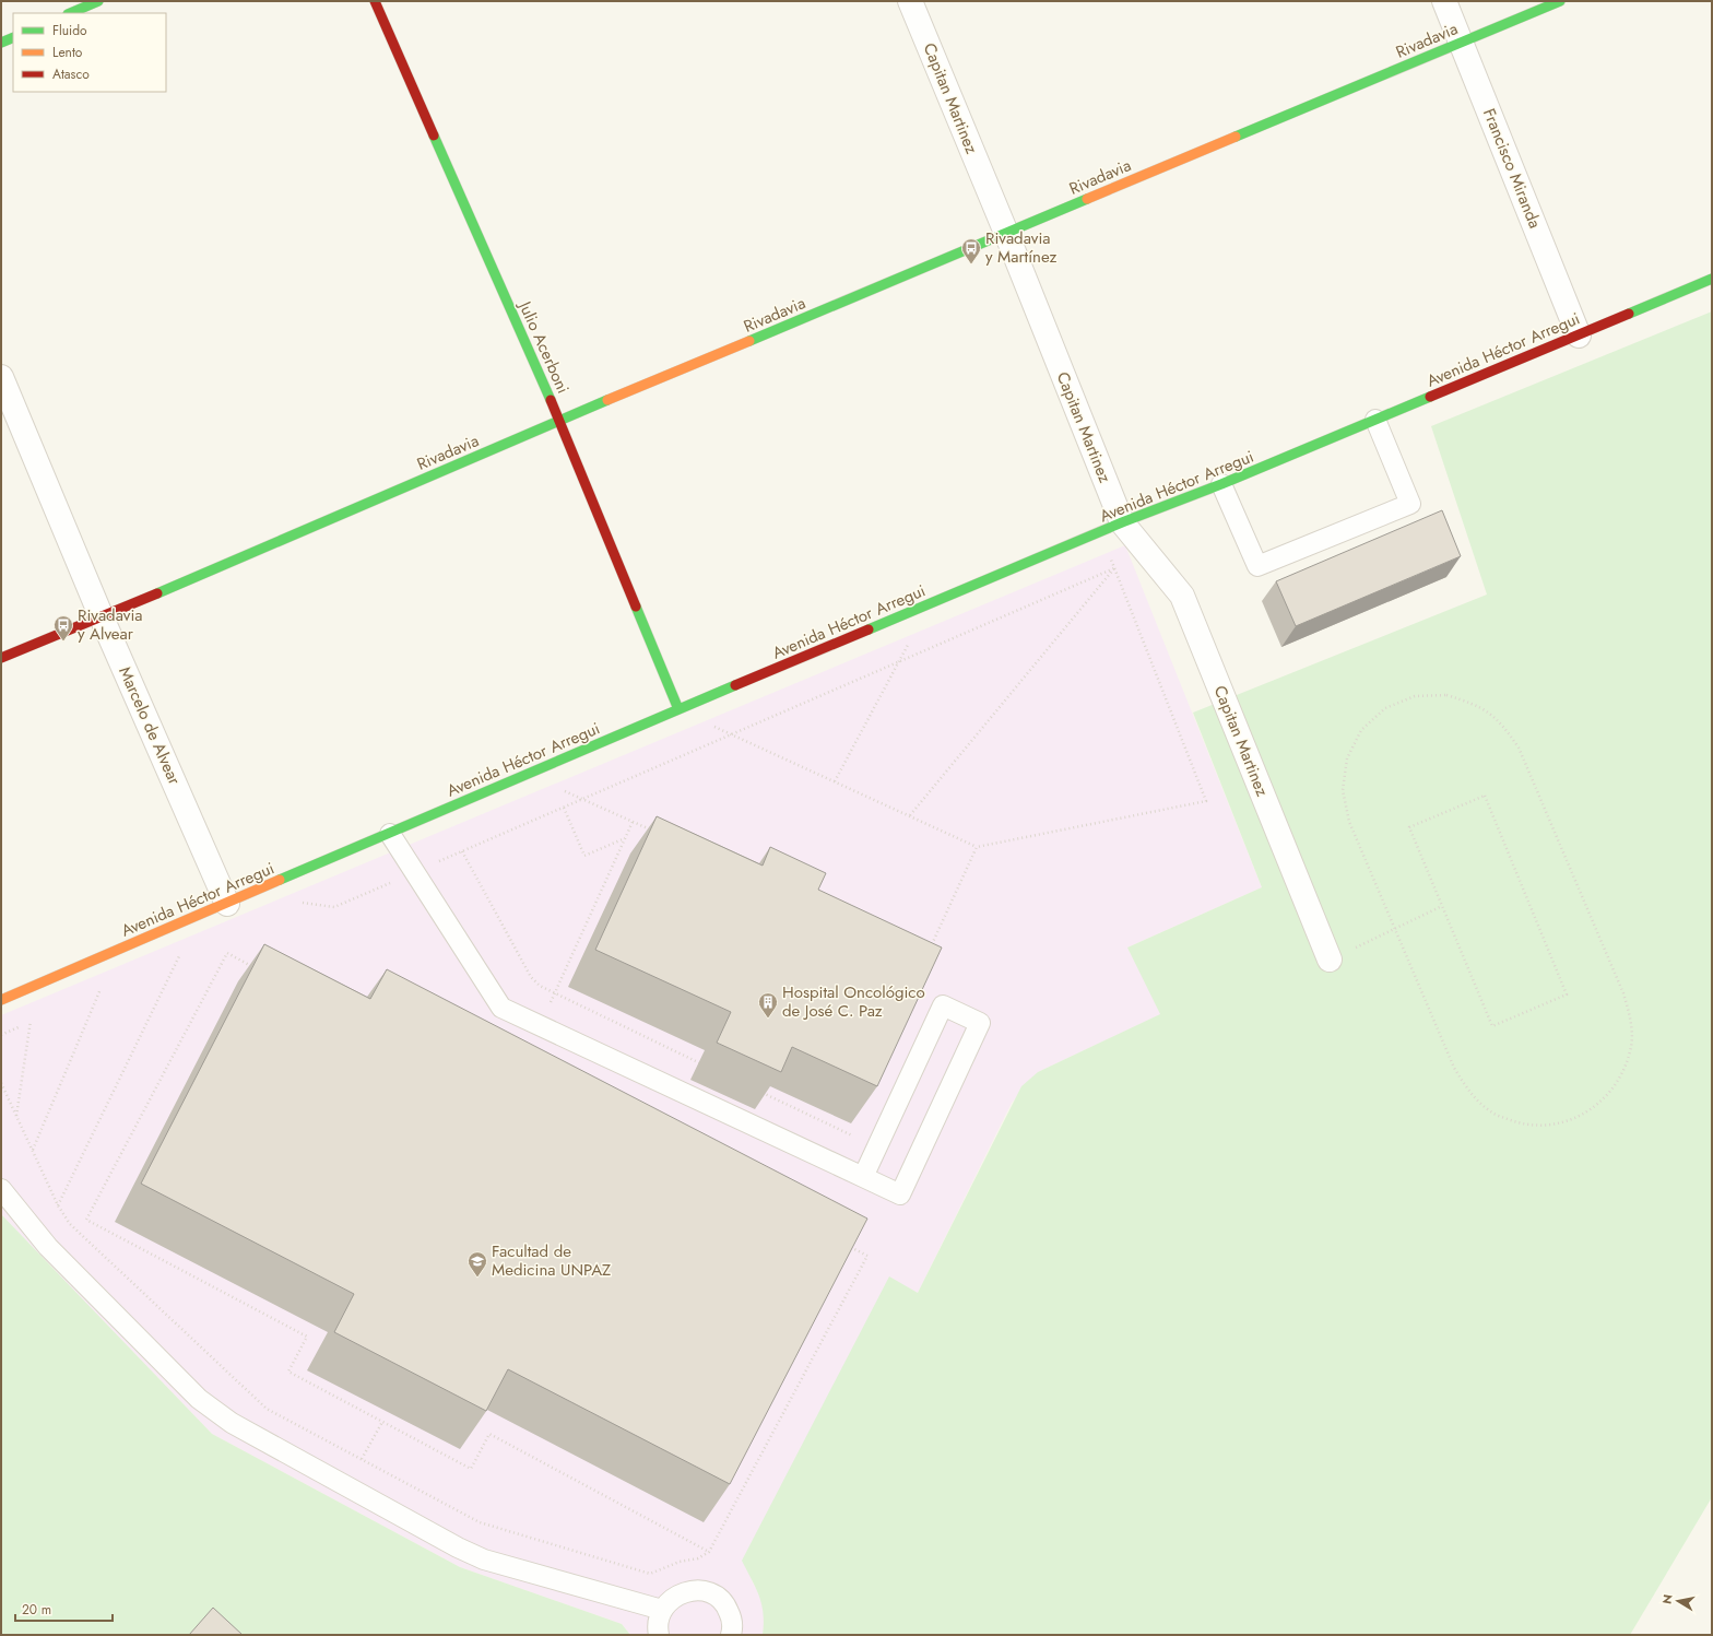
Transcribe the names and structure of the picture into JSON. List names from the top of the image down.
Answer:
{
  "streets": {
    "street": [
      "Rivadavia",
      "Capitan Martinez",
      "Francisco Miranda",
      "Julio Acerboni",
      "Avenida Héctor Arregui",
      "Marcelo de Alvear"
    ]
  },
  "crossings": [
    ["Rivadavia", "Capitan Martinez"],
    ["Rivadavia", "Francisco Miranda"],
    ["Rivadavia", "Julio Acerboni"],
    ["Rivadavia", "Marcelo de Alvear"],
    ["Capitan Martinez", "Avenida Héctor Arregui"],
    ["Francisco Miranda", "Avenida Héctor Arregui"],
    ["Julio Acerboni", "Avenida Héctor Arregui"],
    ["Avenida Héctor Arregui", "Marcelo de Alvear"]
  ],
  "places": {
    "bus stop": ["Rivadavia y Martínez", "Rivadavia y Alvear"],
    "building": ["Hospital Oncológico de José C. Paz"],
    "school or university": ["Facultad de Medicina UNPAZ"]
  },
  "legend": ["Fluido", "Lento", "Atasco"],
  "scale_bar": "20 m",
  "north": "left"
}
